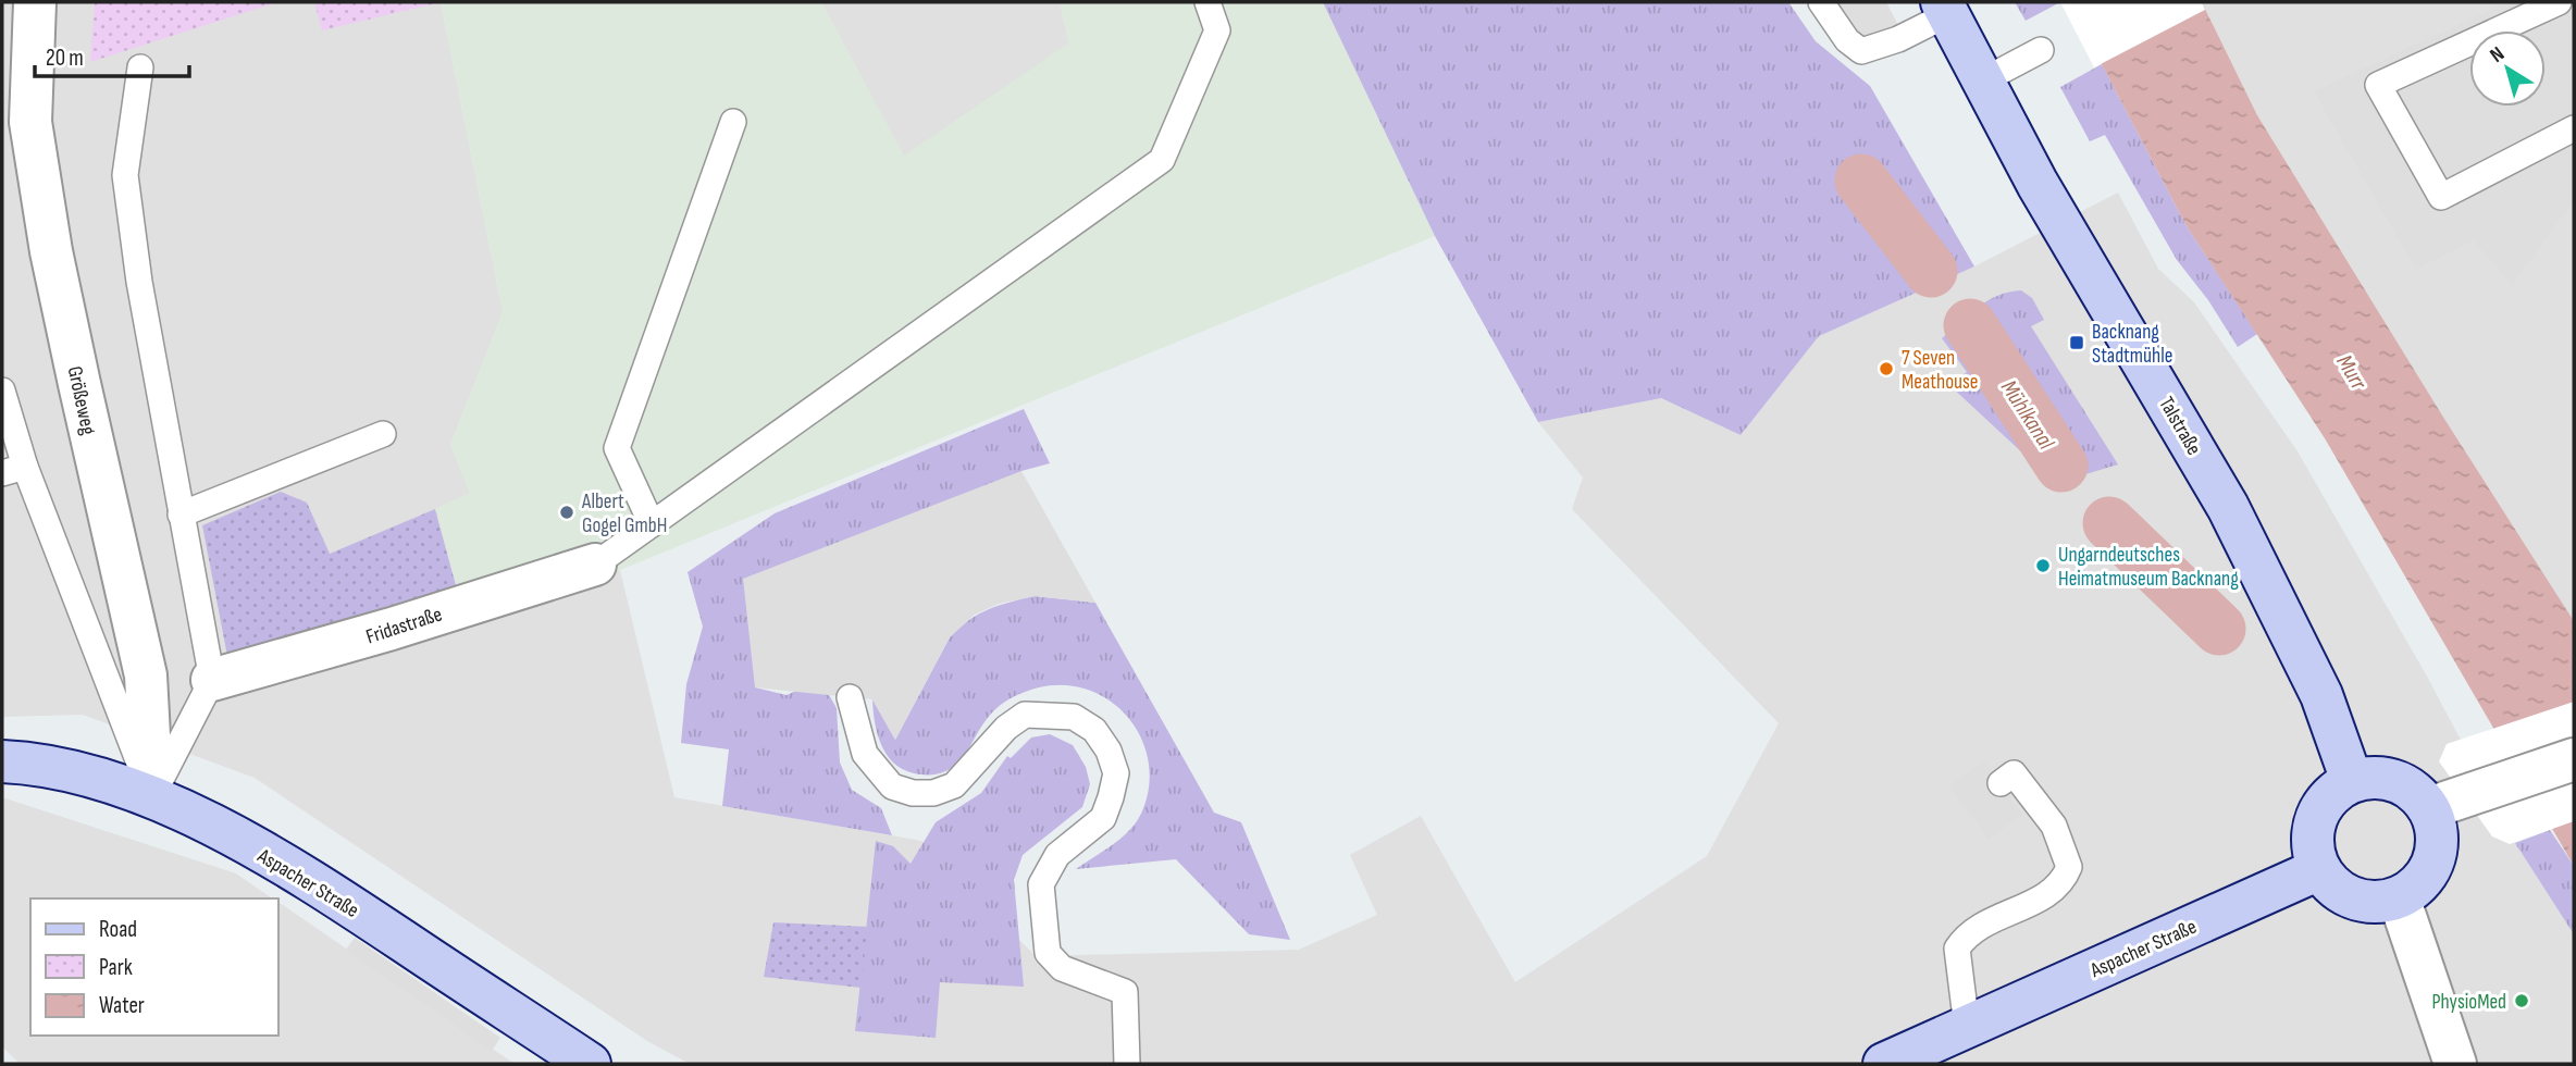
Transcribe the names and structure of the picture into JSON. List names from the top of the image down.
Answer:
{
  "streets": {
    "street": [
      "Größeweg",
      "Talstraße",
      "Fridastraße",
      "Aspacher Straße"
    ]
  },
  "crossings": [
    ["Größeweg", "Aspacher Straße"],
    ["Talstraße", "Aspacher Straße"]
  ],
  "water": ["Murr", "Mühlkanal"],
  "places": {
    "transit": ["Backnang Stadtmühle"],
    "other": [
      "7 Seven Meathouse",
      "Albert Gogel GmbH",
      "Ungarndeutsches Heimatmuseum Backnang",
      "PhysioMed"
    ]
  },
  "legend": ["Road", "Park", "Water"],
  "scale_bar": "20 m",
  "north": "top left"
}
